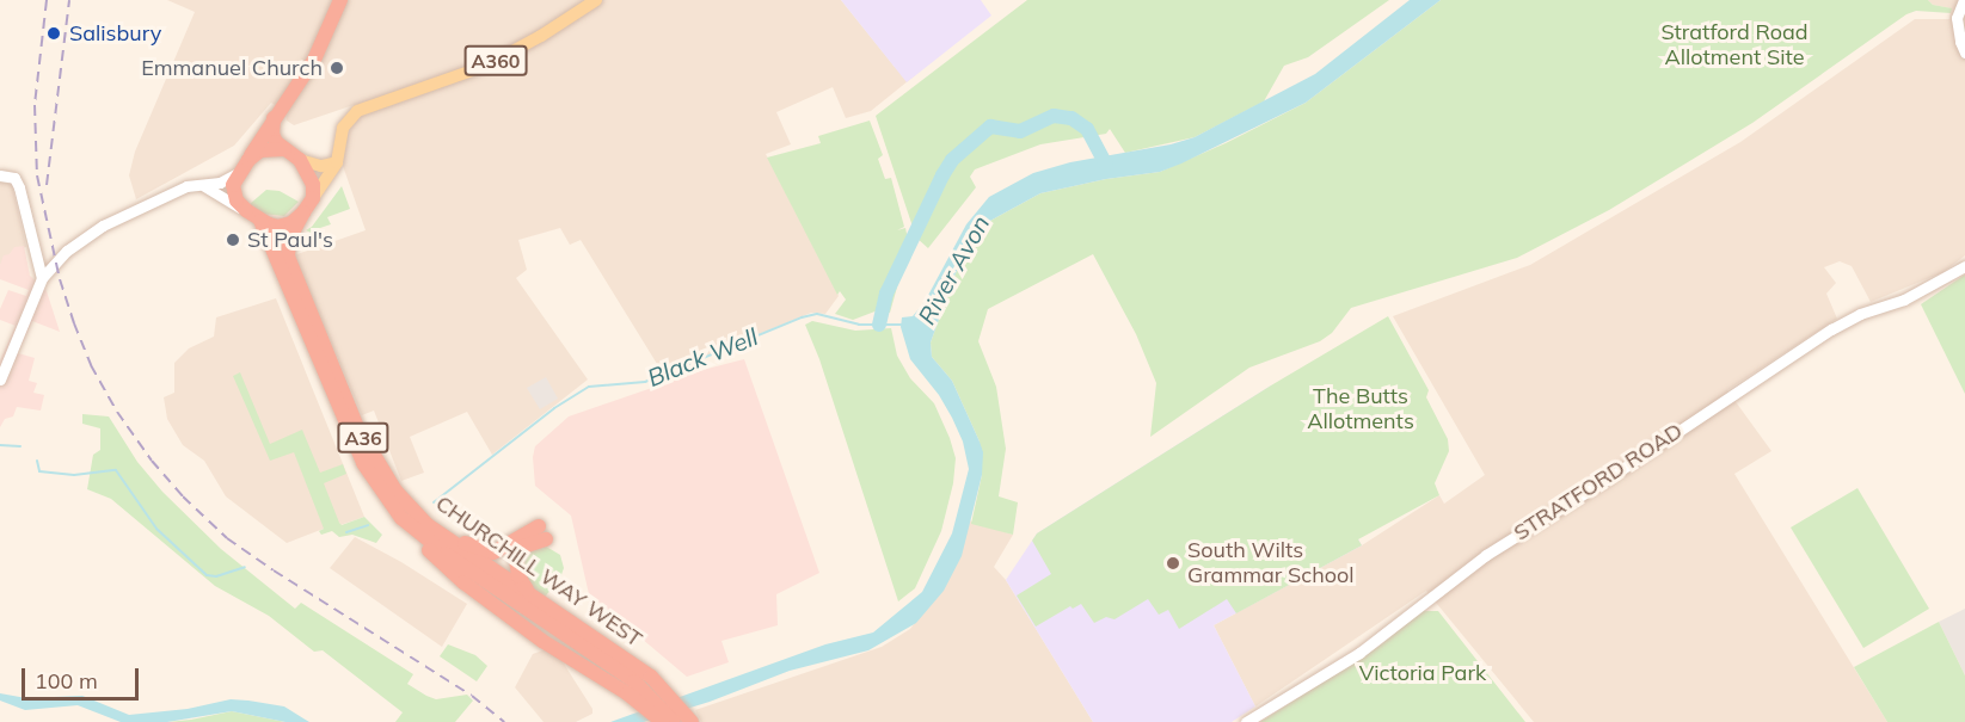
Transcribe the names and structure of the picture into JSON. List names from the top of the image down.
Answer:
{
  "streets": {
    "highway": ["A36", "CHURCHILL WAY WEST"],
    "main road": ["A360"],
    "street": ["STRATFORD ROAD"]
  },
  "crossings": [
    ["A36", "CHURCHILL WAY WEST"]
  ],
  "water": ["River Avon", "Black Well"],
  "parks": ["Stratford Road Allotment Site", "The Butts Allotments", "Victoria Park"],
  "places": [
    "Salisbury",
    "Emmanuel Church",
    "St Paul's",
    "South Wilts Grammar School"
  ],
  "scale_bar": "100 m"
}
